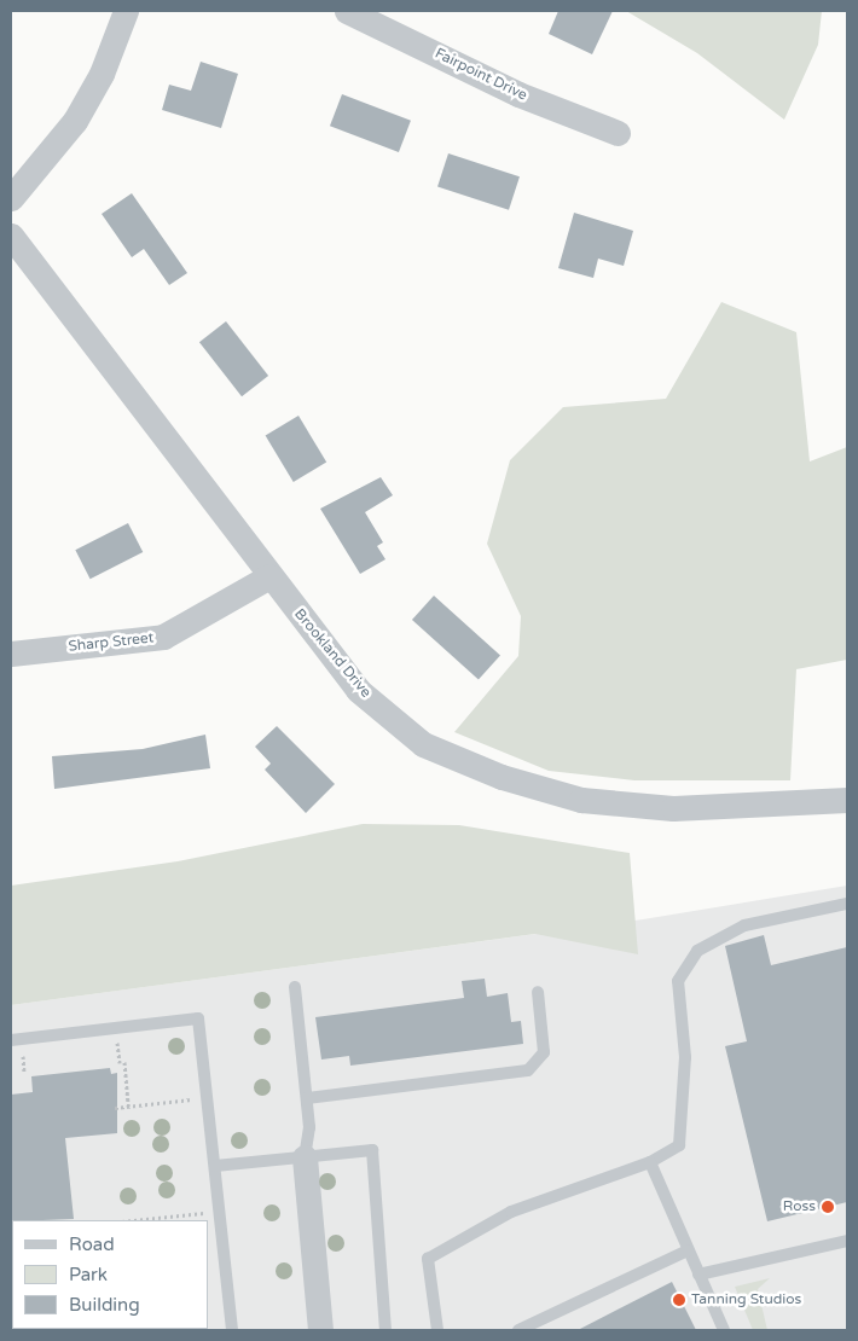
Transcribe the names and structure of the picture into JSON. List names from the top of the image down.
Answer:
{
  "streets": {
    "street": ["Fairpoint Drive", "Sharp Street", "Brookland Drive"]
  },
  "crossings": [
    ["Sharp Street", "Brookland Drive"]
  ],
  "places": ["Ross", "Tanning Studios"],
  "legend": ["Road", "Park", "Building"]
}
